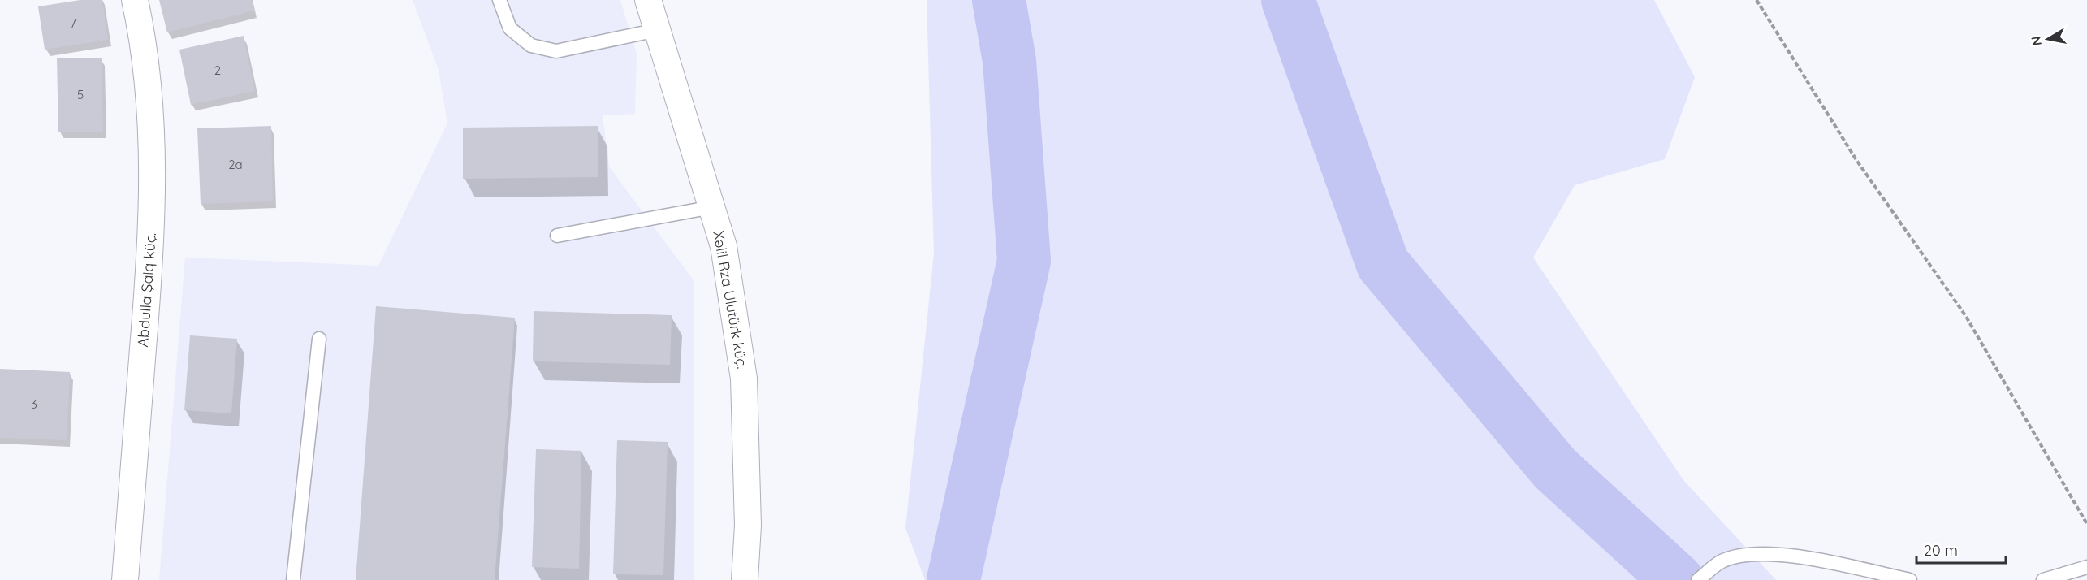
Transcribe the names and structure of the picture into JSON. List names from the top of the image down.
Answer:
{
  "streets": {
    "street": ["Abdulla Şaiq küç.", "Xəlil Rza Ulutürk küç."]
  },
  "house_numbers": [
    "7",
    "2",
    "5",
    "2a",
    "3"
  ],
  "scale_bar": "20 m",
  "north": "left"
}
